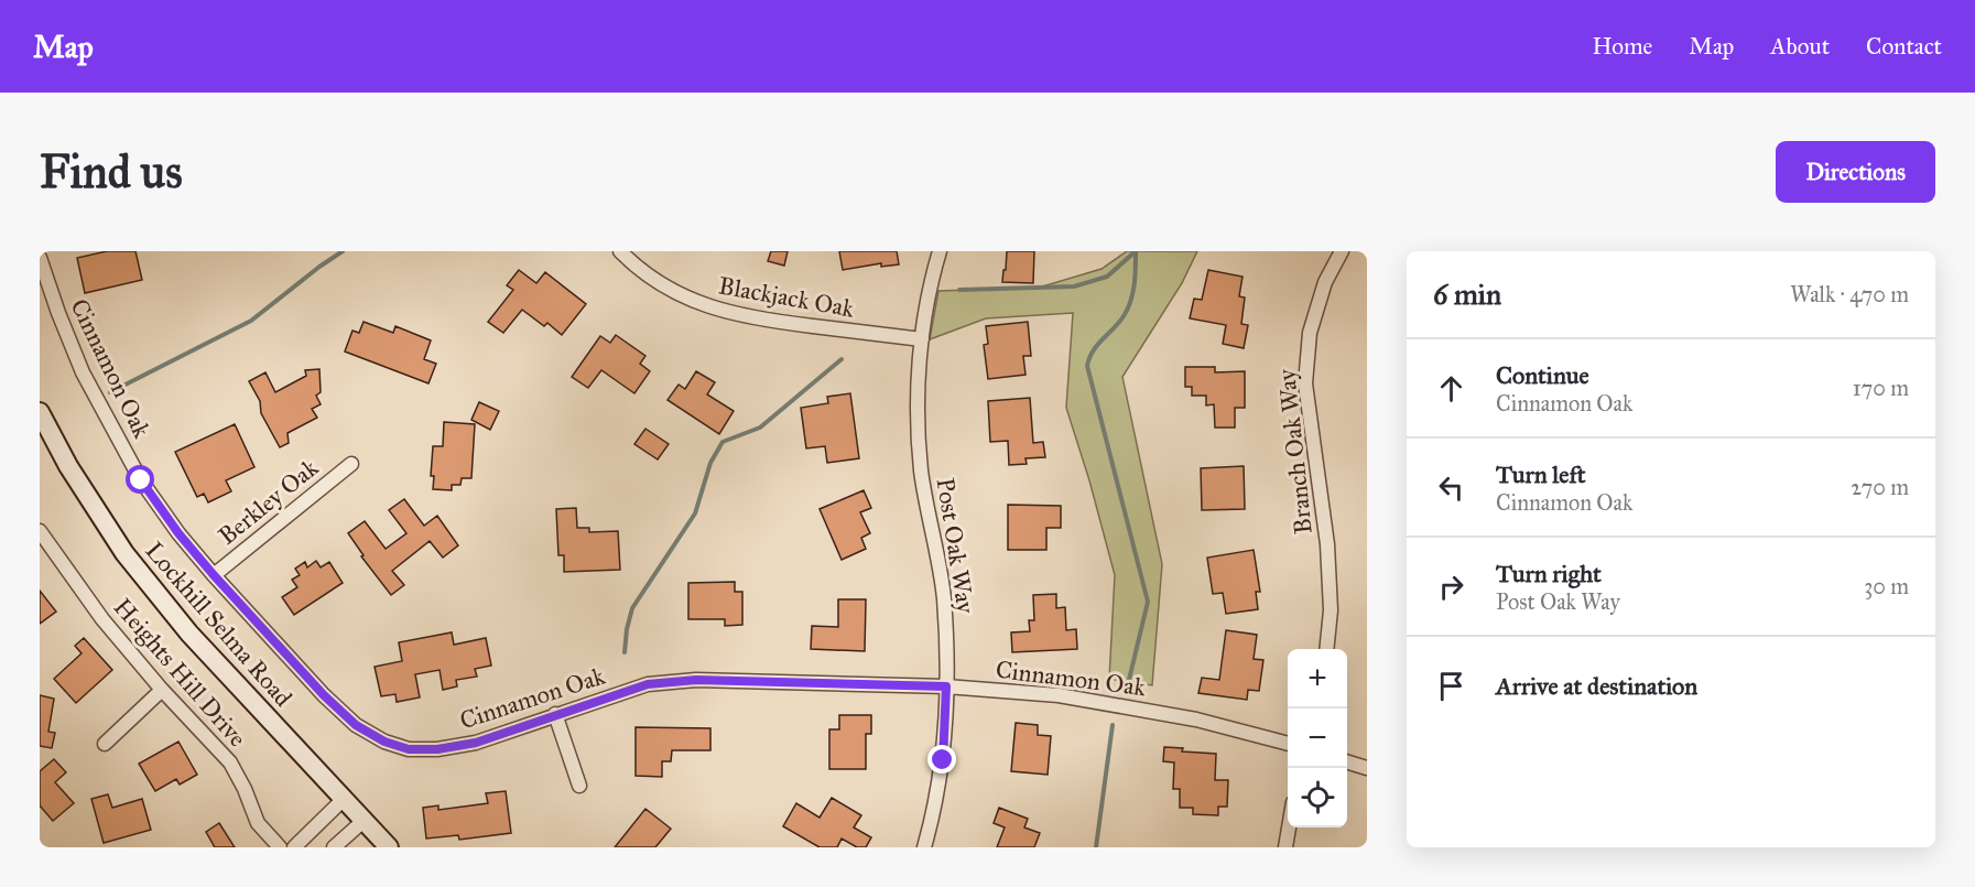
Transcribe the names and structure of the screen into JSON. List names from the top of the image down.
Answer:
{
  "streets": {
    "main road": ["Lockhill Selma Road"],
    "street": [
      "Blackjack Oak",
      "Cinnamon Oak",
      "Branch Oak Way",
      "Berkley Oak",
      "Post Oak Way",
      "Heights Hill Drive"
    ]
  },
  "crossings": [
    ["Blackjack Oak", "Post Oak Way"],
    ["Cinnamon Oak", "Berkley Oak"],
    ["Cinnamon Oak", "Post Oak Way"]
  ],
  "page": {
    "header": "Map",
    "nav": [
      "Home",
      "Map",
      "About",
      "Contact"
    ],
    "buttons": "Directions",
    "title": "Find us",
    "heading": ["6 min", "Walk · 470 m"],
    "list": [
      ["Continue", "Cinnamon Oak", "170 m"],
      ["Turn left", "Cinnamon Oak", "270 m"],
      ["Turn right", "Post Oak Way", "30 m"],
      "Arrive at destination"
    ],
    "map_buttons": ["+", "−"]
  }
}
